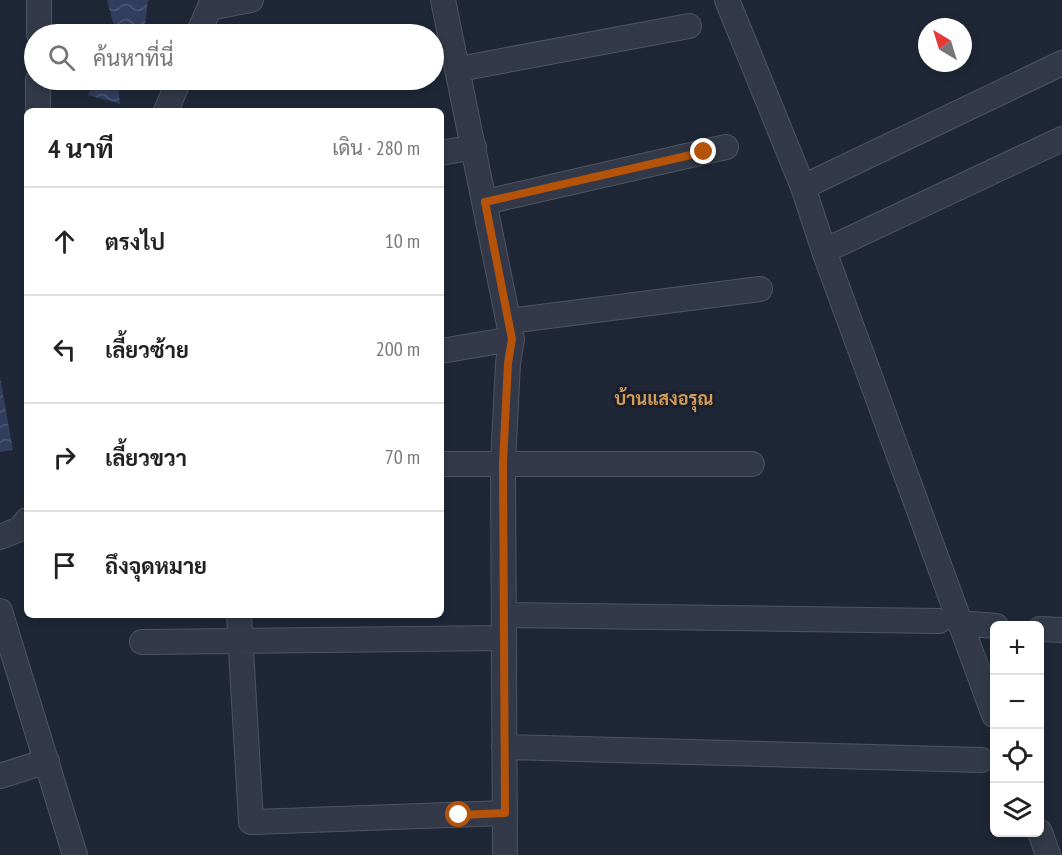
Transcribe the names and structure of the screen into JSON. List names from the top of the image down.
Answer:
{
  "districts": ["บ้านแสงอรุณ"],
  "north": "top left",
  "page": {
    "search": "ค้นหาที่นี่",
    "heading": ["4 นาที", "เดิน · 280 m"],
    "list": [
      ["ตรงไป", "10 m"],
      ["เลี้ยวซ้าย", "200 m"],
      ["เลี้ยวขวา", "70 m"],
      "ถึงจุดหมาย"
    ],
    "map_buttons": ["+", "−"]
  }
}
